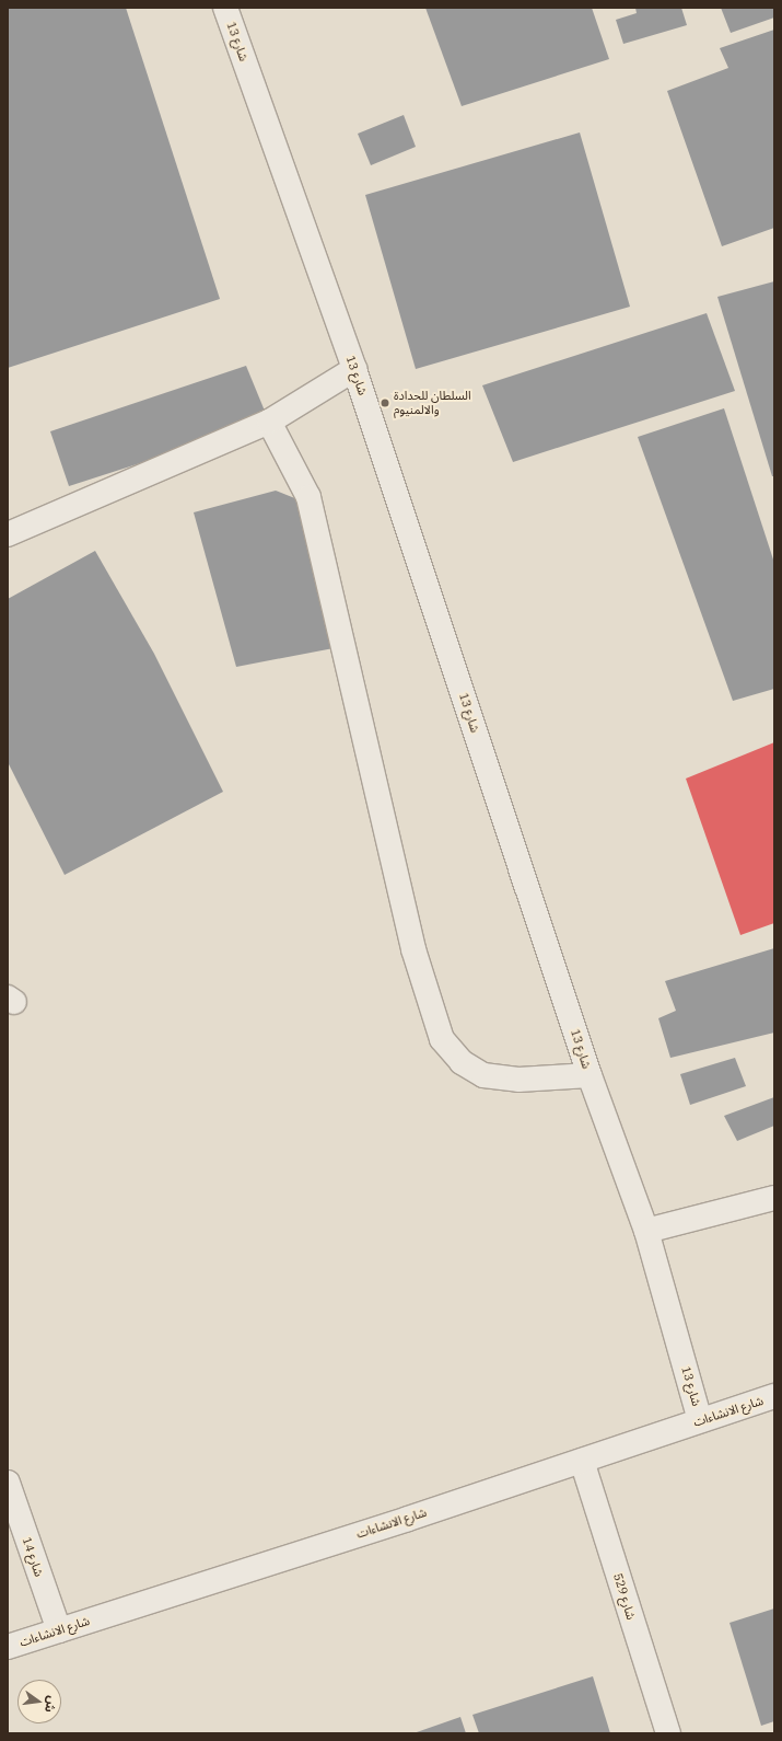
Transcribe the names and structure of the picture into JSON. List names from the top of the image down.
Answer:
{
  "streets": {
    "street": [
      "شارع 13",
      "شارع الانشاءات",
      "شارع 14",
      "شارع 529"
    ]
  },
  "crossings": [
    ["شارع 13", "شارع الانشاءات"],
    ["شارع الانشاءات", "شارع 14"],
    ["شارع الانشاءات", "شارع 529"]
  ],
  "places": ["السلطان للحدادة والالمنيوم"],
  "north": "right"
}
